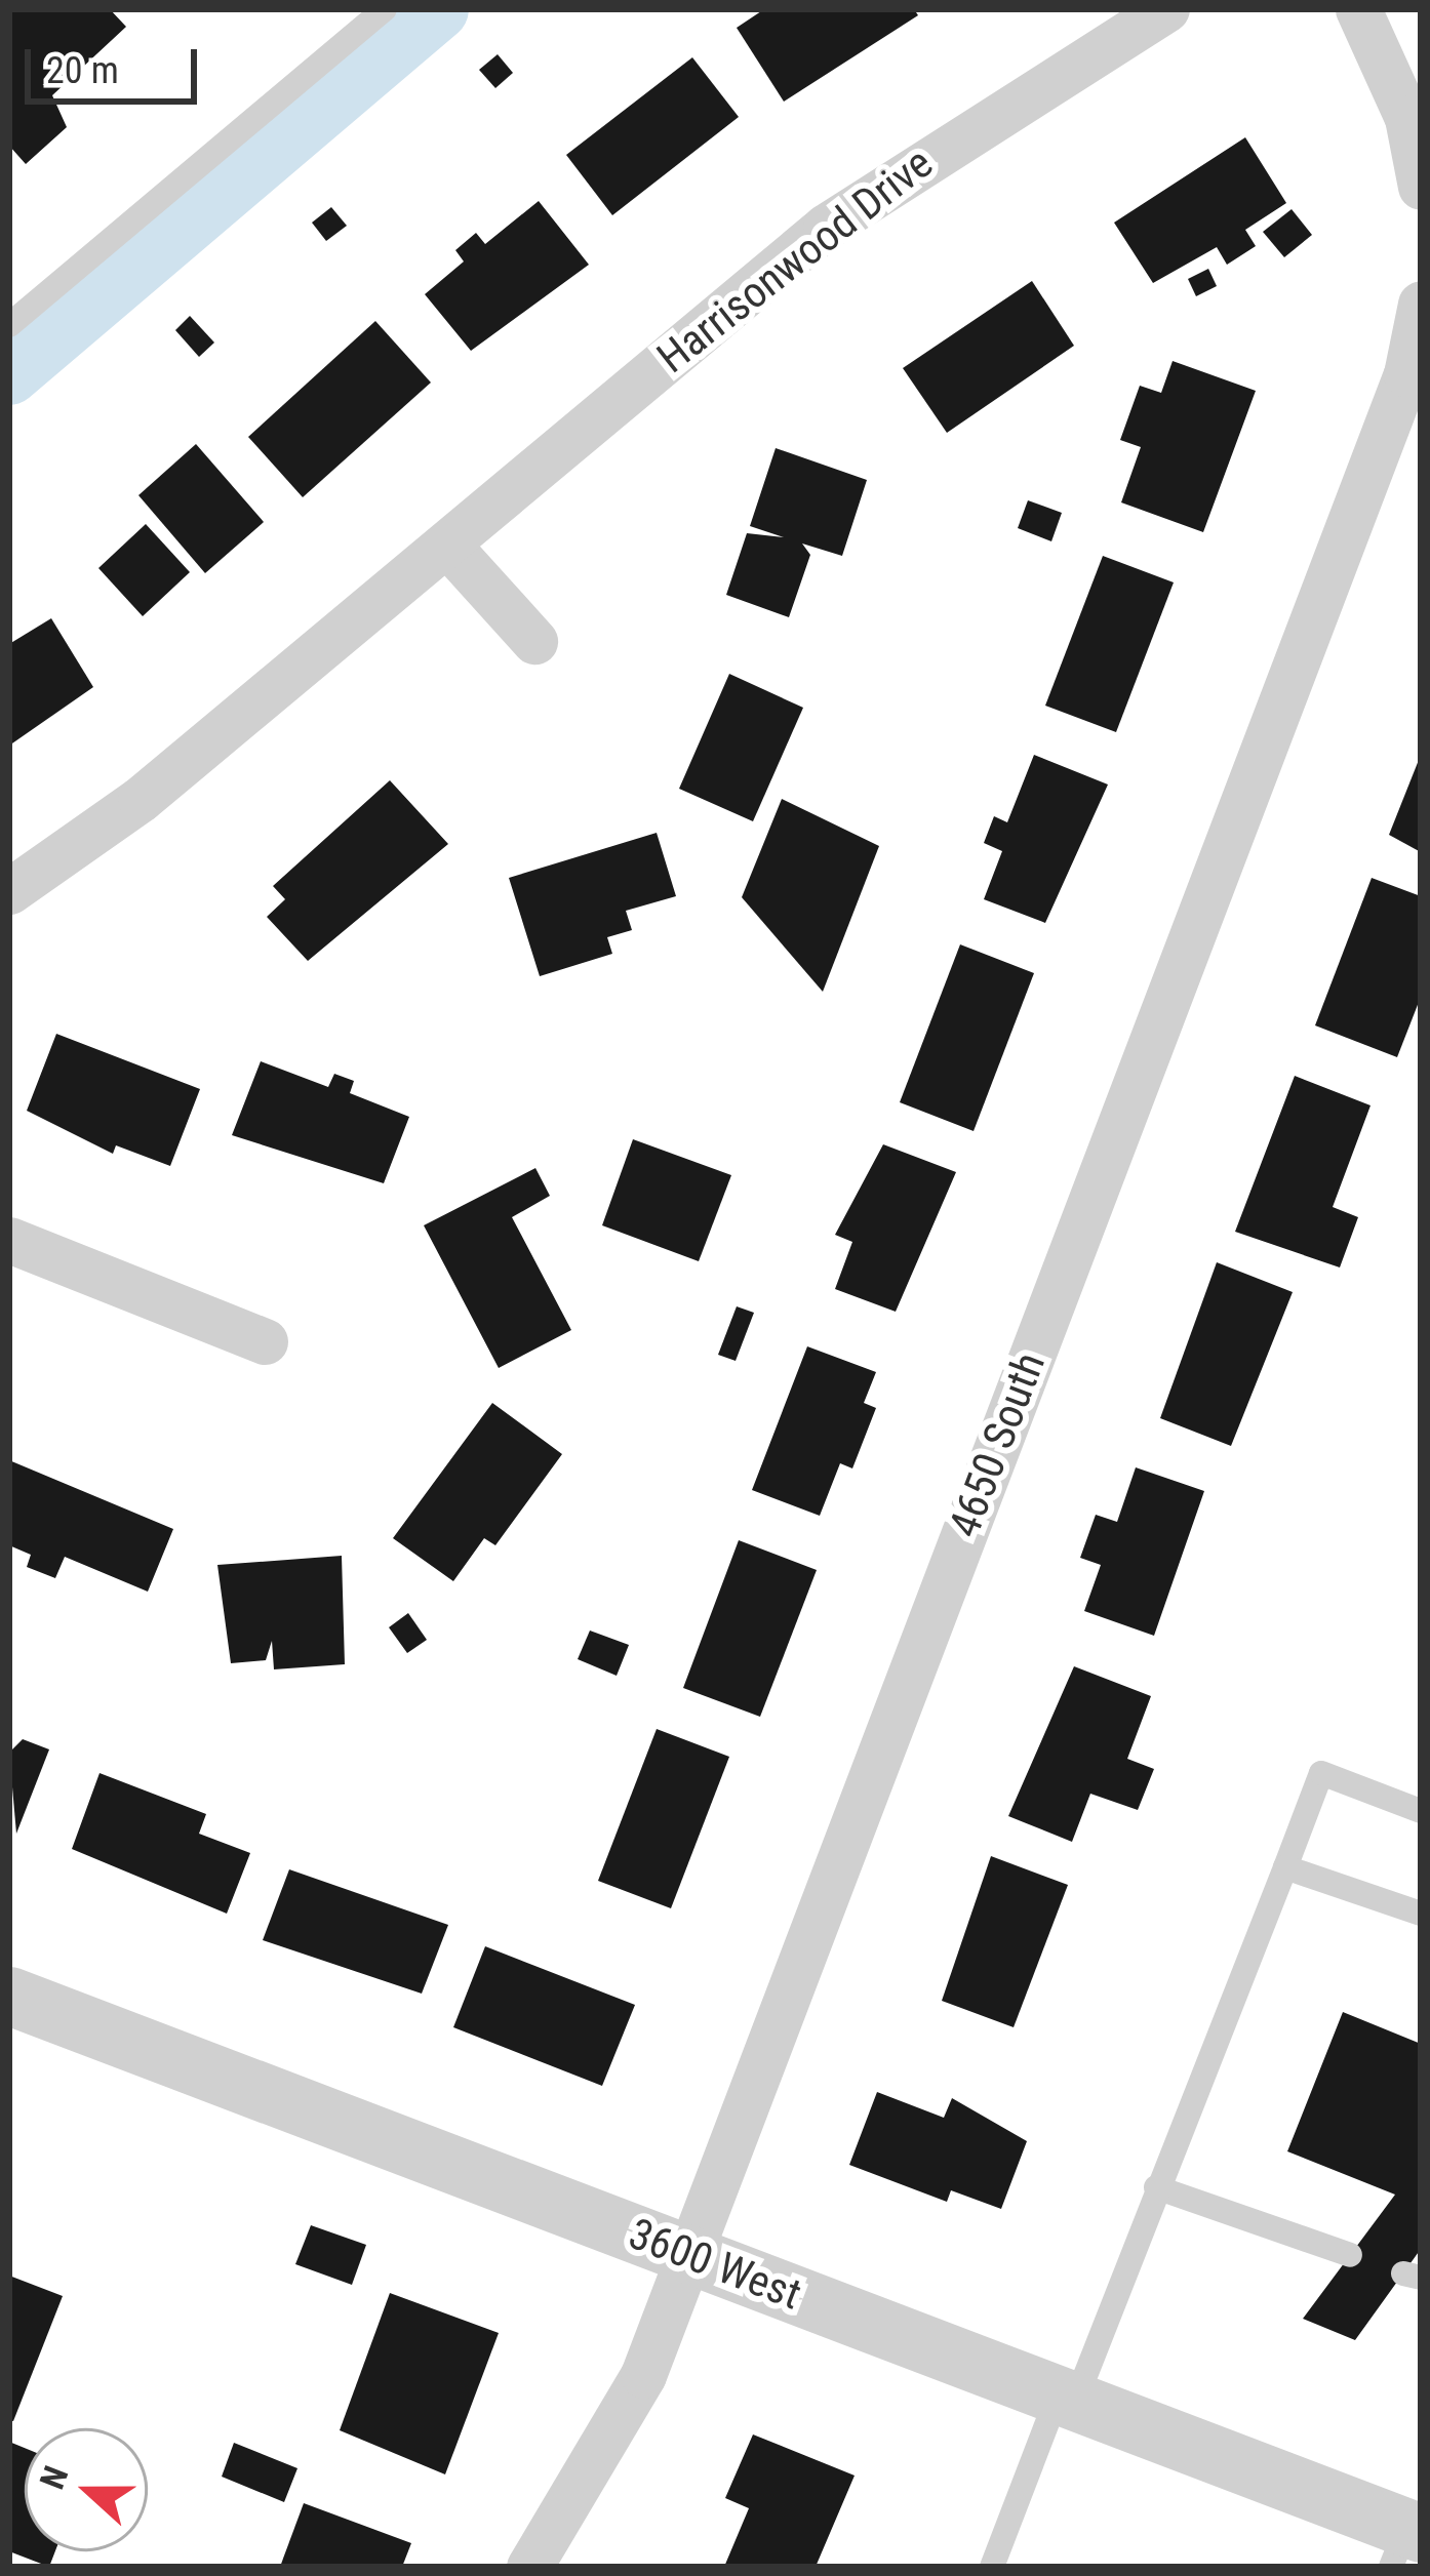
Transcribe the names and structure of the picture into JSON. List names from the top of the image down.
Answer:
{
  "streets": {
    "street": ["Harrisonwood Drive", "4650 South", "3600 West"]
  },
  "crossings": [
    ["4650 South", "3600 West"]
  ],
  "scale_bar": "20 m",
  "north": "left"
}
